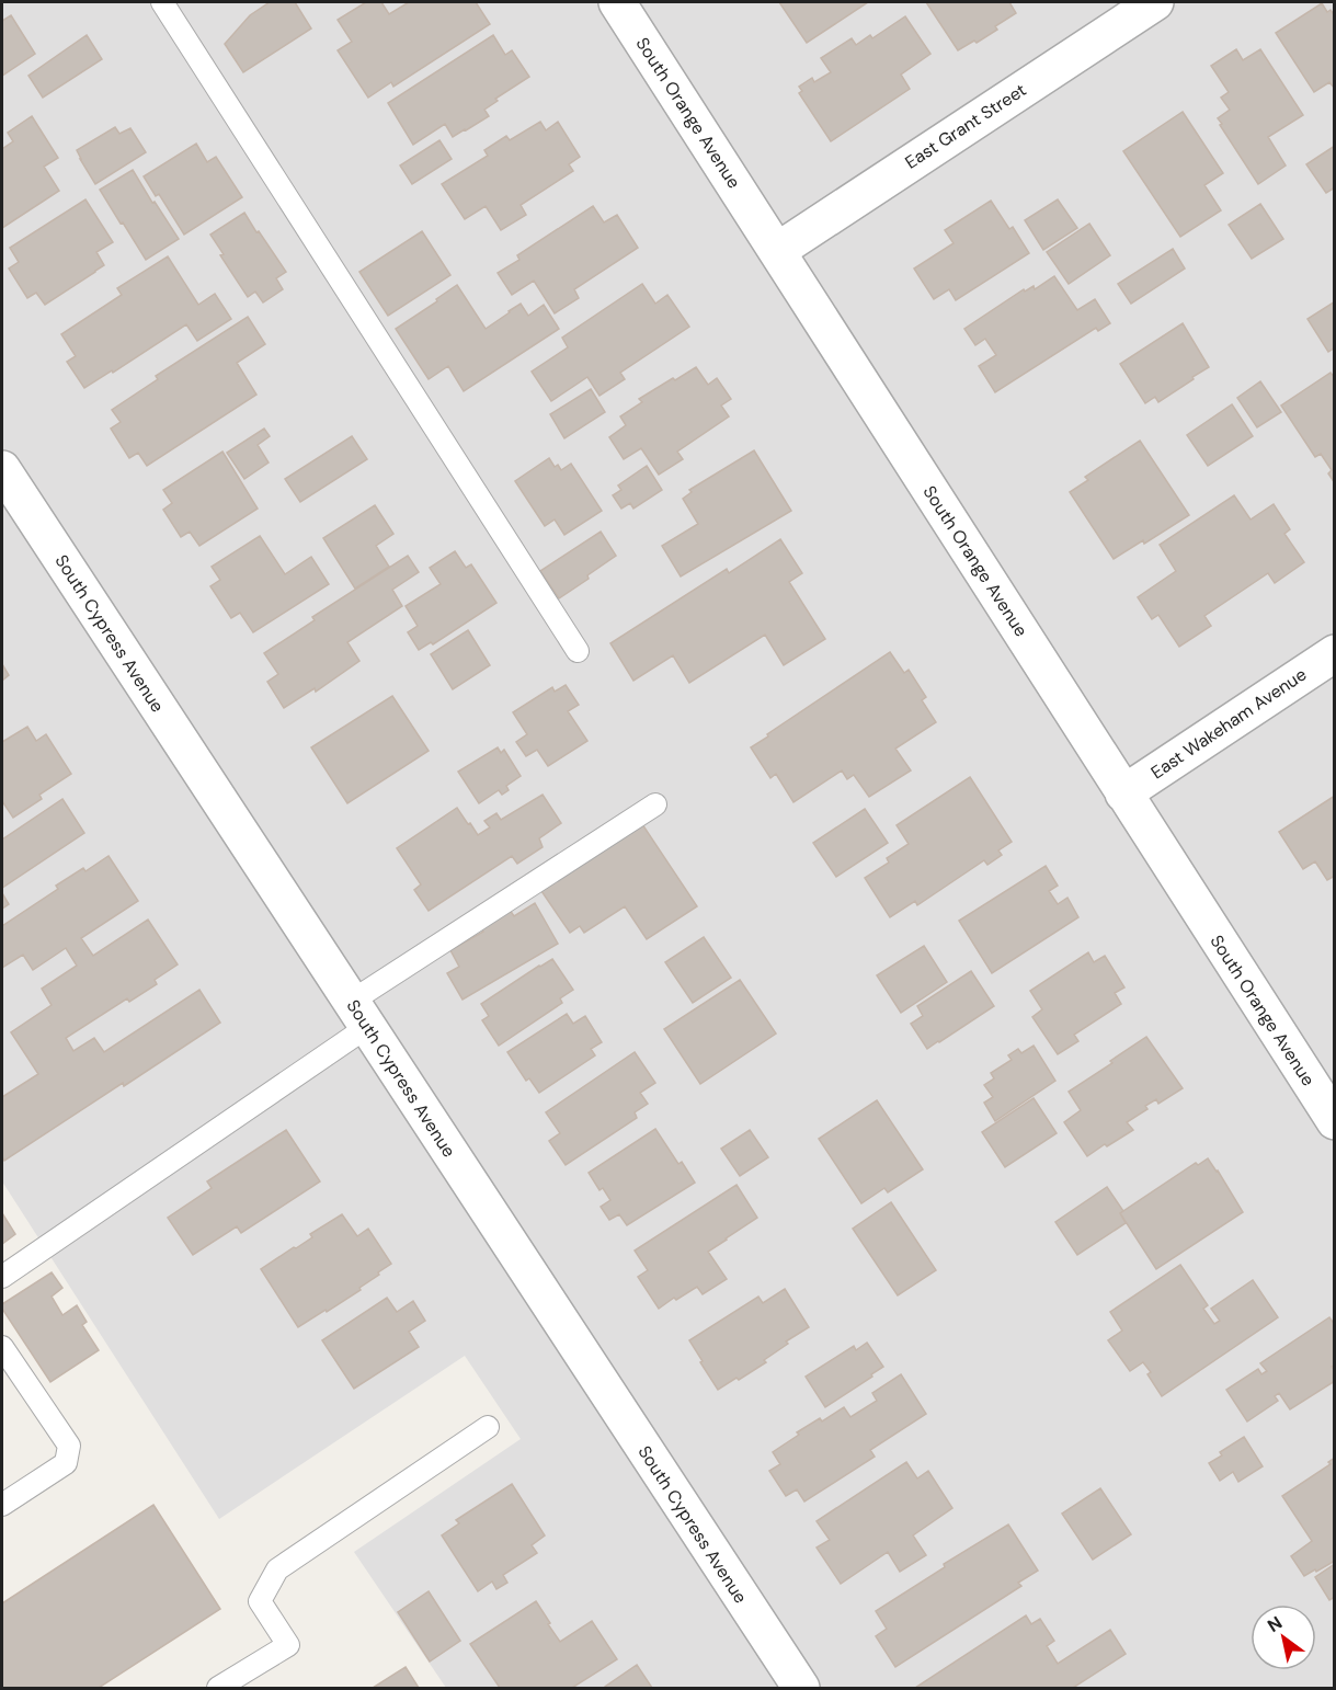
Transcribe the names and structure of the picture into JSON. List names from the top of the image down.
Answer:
{
  "streets": {
    "street": [
      "South Orange Avenue",
      "East Grant Street",
      "South Cypress Avenue",
      "East Wakeham Avenue"
    ]
  },
  "crossings": [
    ["South Orange Avenue", "East Grant Street"],
    ["South Orange Avenue", "East Wakeham Avenue"]
  ],
  "north": "top left"
}
